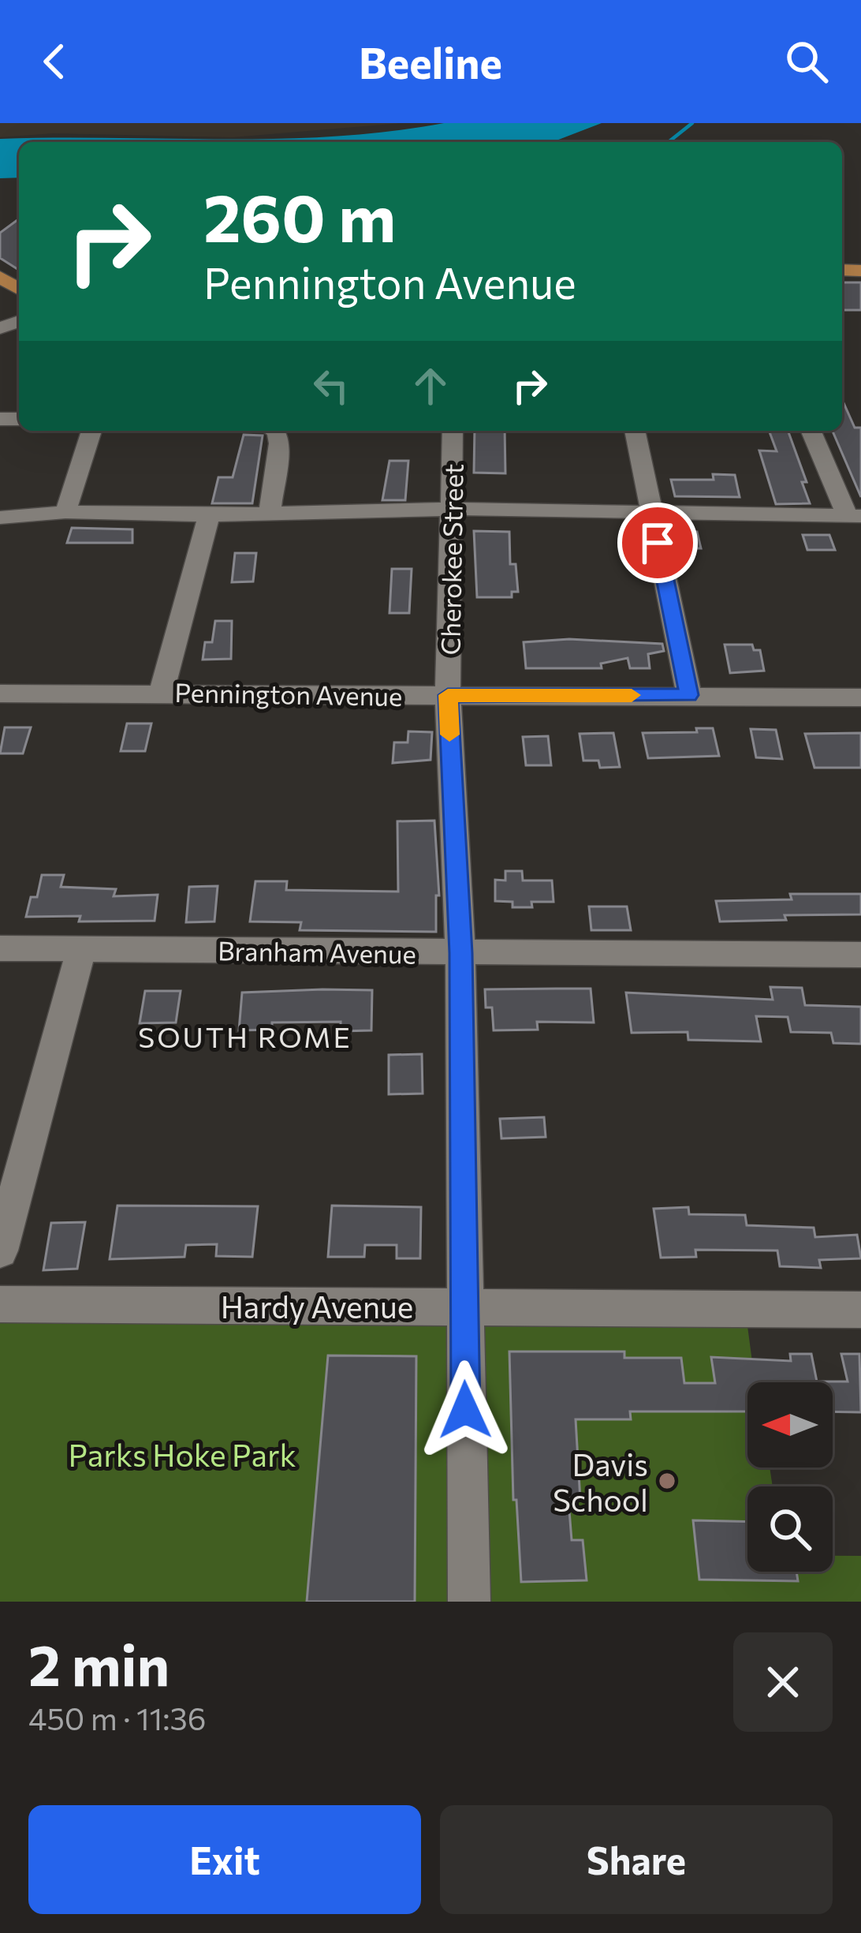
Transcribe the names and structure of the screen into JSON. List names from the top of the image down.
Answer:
{
  "streets": {
    "street": [
      "Cherokee Street",
      "Pennington Avenue",
      "Branham Avenue",
      "Hardy Avenue"
    ]
  },
  "crossings": [
    ["Cherokee Street", "Pennington Avenue"],
    ["Cherokee Street", "Branham Avenue"],
    ["Cherokee Street", "Hardy Avenue"]
  ],
  "districts": ["SOUTH ROME"],
  "parks": ["Parks Hoke Park"],
  "places": ["Davis School"],
  "north": "left",
  "page": {
    "header": "Beeline",
    "turn": ["260 m", "Pennington Avenue"],
    "heading": ["2 min", "450 m · 11:36"],
    "buttons": ["Exit", "Share"]
  }
}
